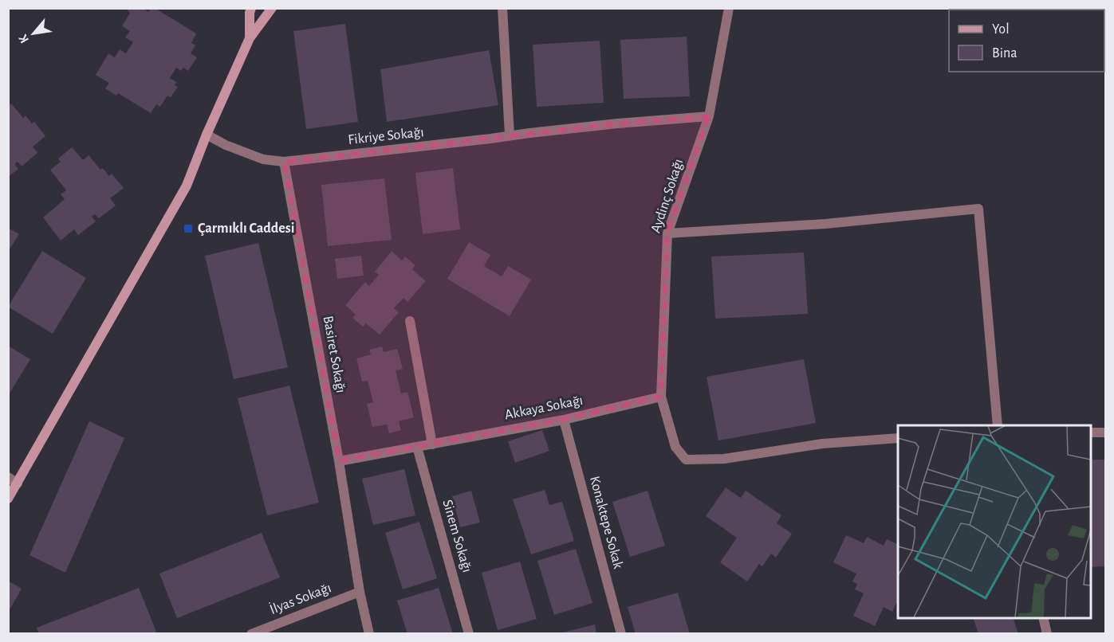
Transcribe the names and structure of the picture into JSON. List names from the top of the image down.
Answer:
{
  "streets": {
    "street": [
      "Fikriye Sokağı",
      "Aydinç Sokağı",
      "Basiret Sokağı",
      "Akkaya Sokağı",
      "Konaktepe Sokak",
      "Sinem Sokağı",
      "İlyas Sokağı"
    ]
  },
  "crossings": [
    ["Fikriye Sokağı", "Aydinç Sokağı"],
    ["Fikriye Sokağı", "Basiret Sokağı"],
    ["Aydinç Sokağı", "Akkaya Sokağı"],
    ["Basiret Sokağı", "Akkaya Sokağı"],
    ["Basiret Sokağı", "İlyas Sokağı"],
    ["Akkaya Sokağı", "Konaktepe Sokak"],
    ["Akkaya Sokağı", "Sinem Sokağı"]
  ],
  "places": {
    "transit": ["Çarmıklı Caddesi"]
  },
  "legend": ["Yol", "Bina"],
  "north": "bottom left"
}
